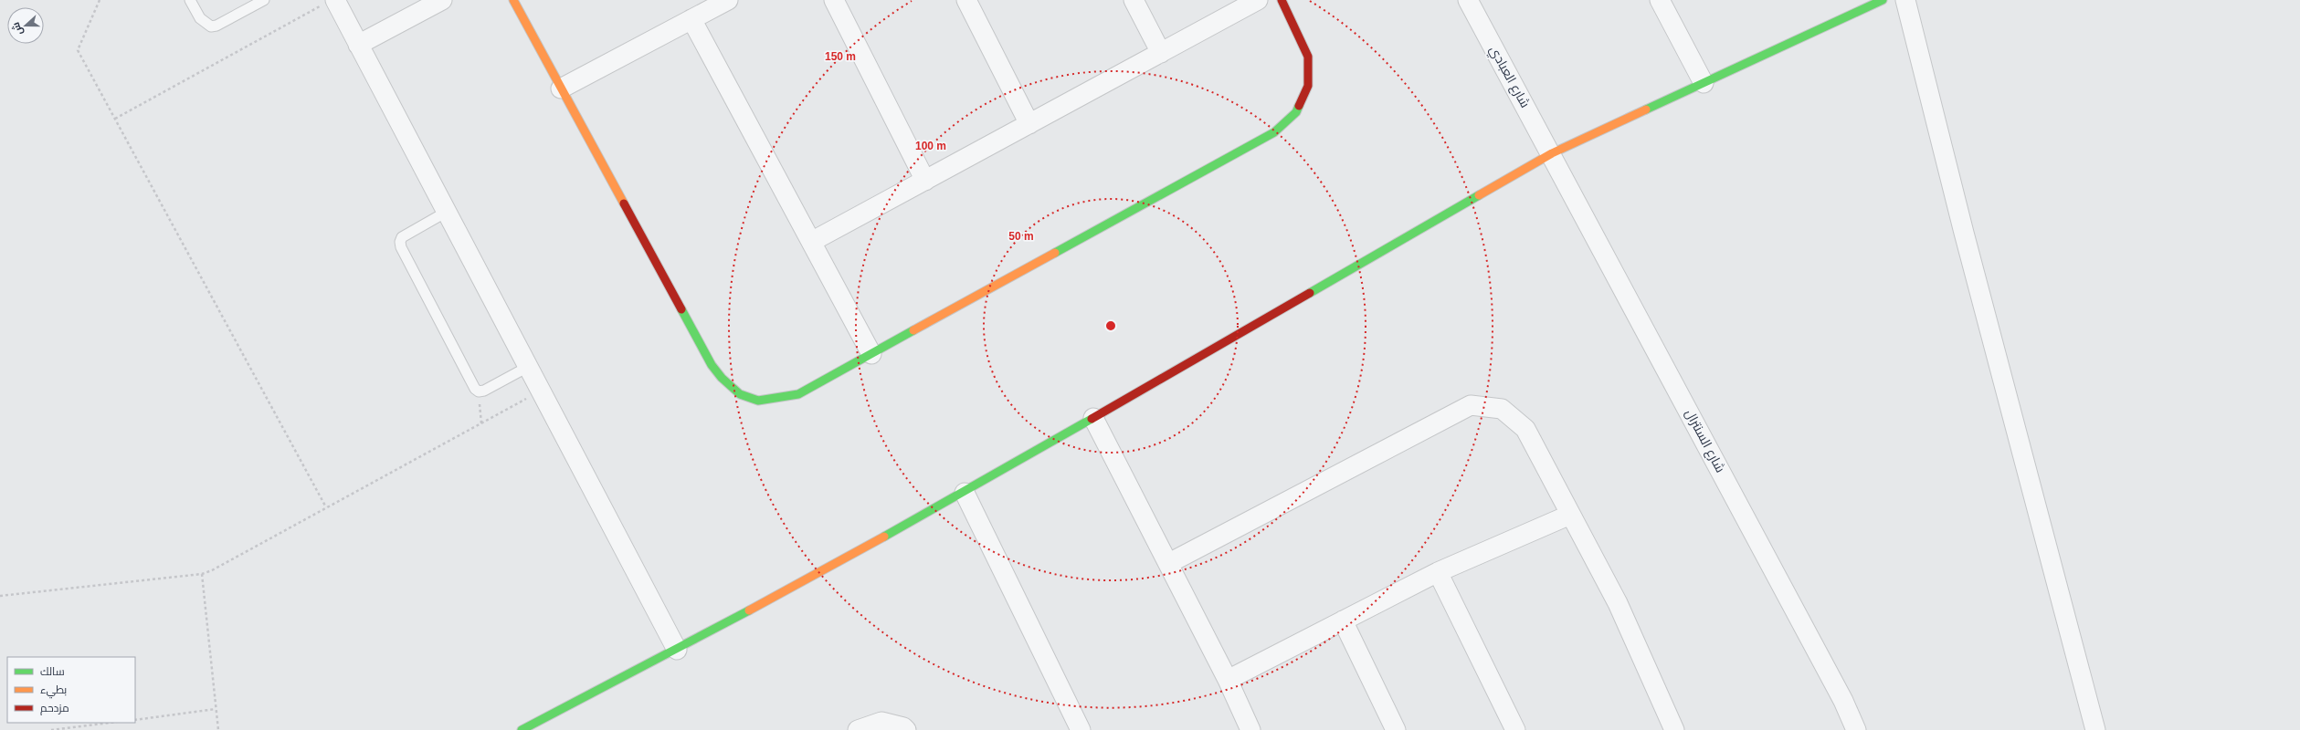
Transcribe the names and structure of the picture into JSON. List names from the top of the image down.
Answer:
{
  "streets": {
    "street": ["شارع العبادي", "شارع السنترال"]
  },
  "crossings": [
    ["شارع العبادي", "شارع السنترال"]
  ],
  "legend": ["سالك", "بطيء", "مزدحم"],
  "north": "left",
  "rings": ["150 m", "100 m", "50 m"]
}
